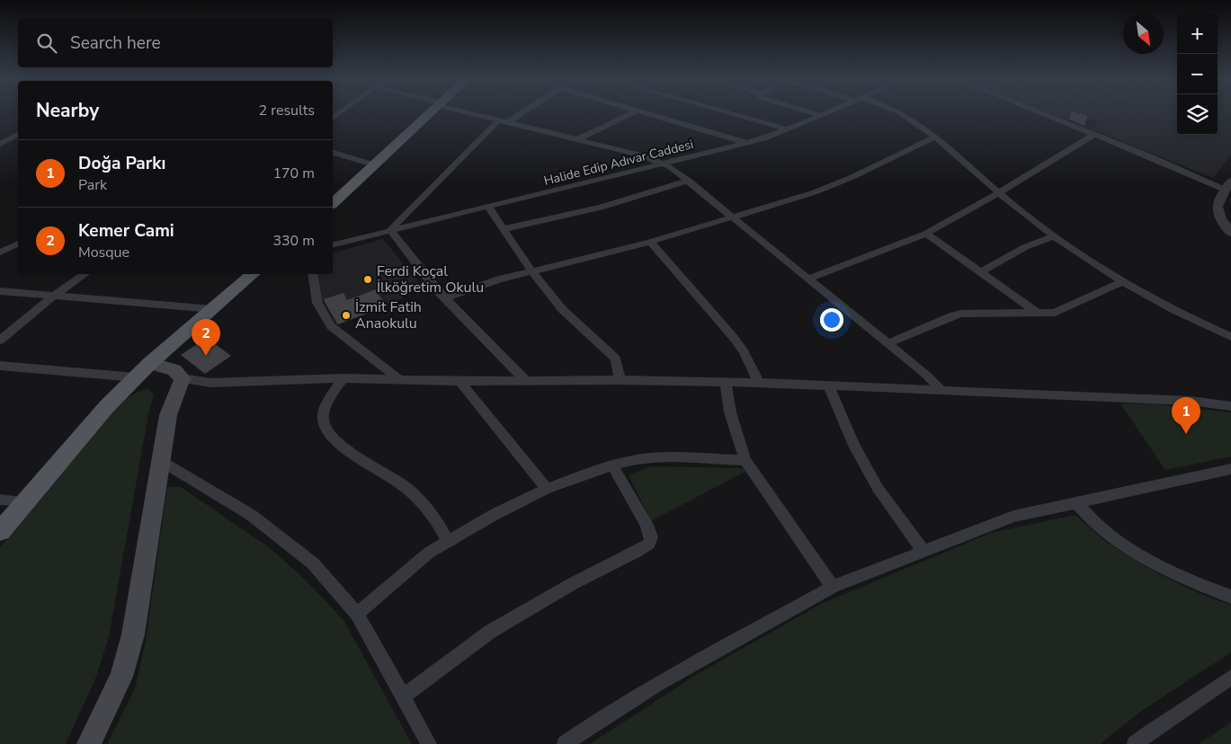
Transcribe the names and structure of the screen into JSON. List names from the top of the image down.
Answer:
{
  "streets": {
    "street": ["Halide Edip Adıvar Caddesi"]
  },
  "places": ["Ferdi Koçal İlköğretim Okulu", "İzmit Fatih Anaokulu"],
  "north": "bottom right",
  "page": {
    "map_buttons": ["+", "−"],
    "search": "Search here",
    "heading": ["Nearby", "2 results"],
    "list": [
      {
        "mark": "1",
        "name": "Doğa Parkı",
        "note": "Park",
        "value": "170 m"
      },
      {
        "mark": "2",
        "name": "Kemer Cami",
        "note": "Mosque",
        "value": "330 m"
      }
    ],
    "pins": ["2", "1"]
  }
}
